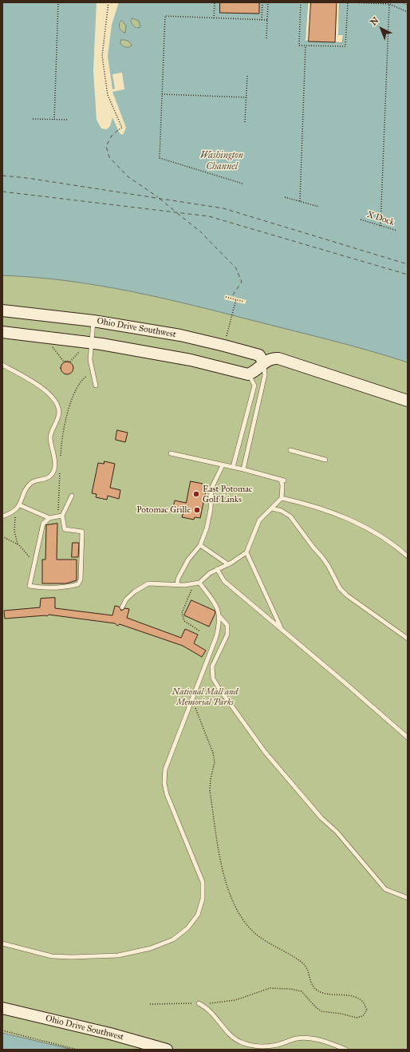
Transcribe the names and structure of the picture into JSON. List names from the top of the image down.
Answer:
{
  "streets": {
    "street": ["Ohio Drive Southwest"],
    "path": ["X Dock"]
  },
  "water": ["Washington Channel"],
  "parks": ["National Mall and Memorial Parks"],
  "places": ["East Potomac Golf Links", "Potomac Grille"],
  "north": "top left"
}
